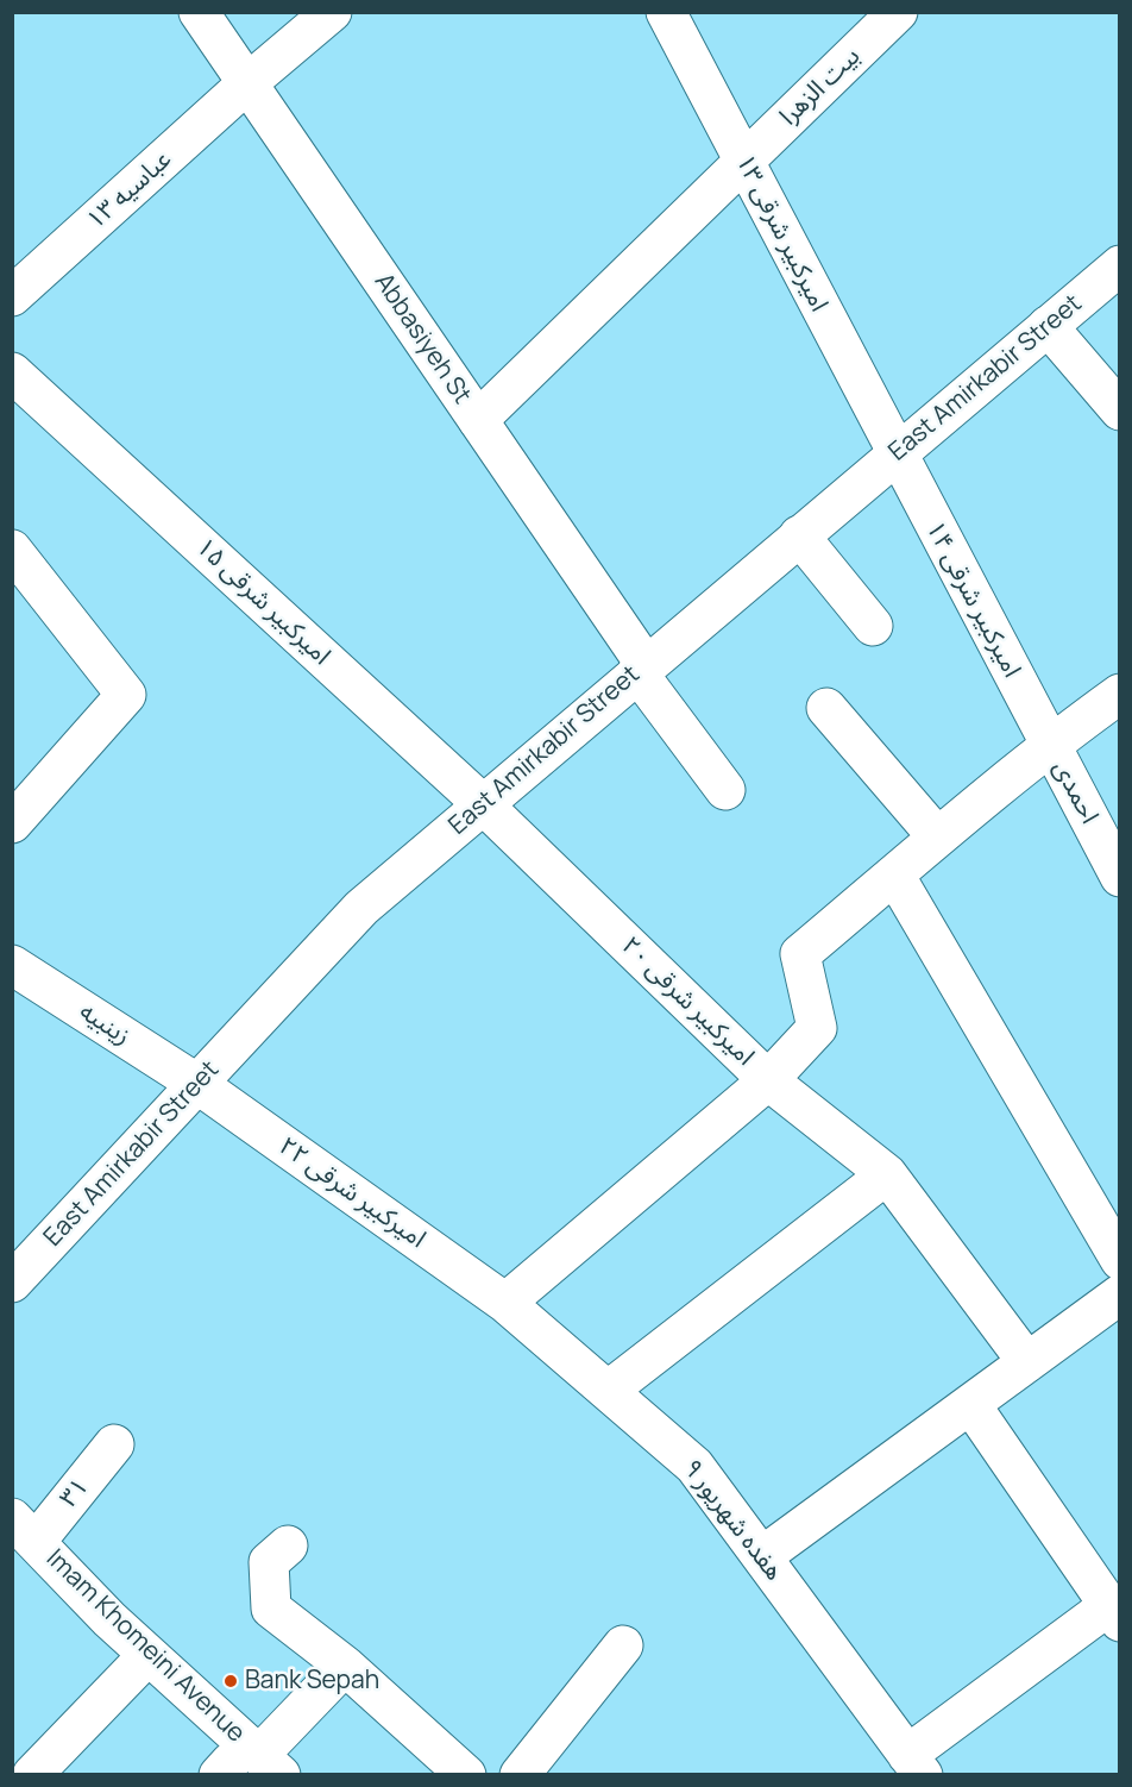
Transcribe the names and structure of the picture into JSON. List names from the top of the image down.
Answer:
{
  "streets": {
    "street": [
      "بیت الزهرا",
      "عباسیه ۱۳",
      "امیرکبیر شرقی ۱۳",
      "Abbasiyeh St",
      "East Amirkabir Street",
      "امیرکبیر شرقی ۱۴",
      "امیرکبیر شرقی ۱۵",
      "احمدی",
      "امیرکبیر شرقی ۲۰",
      "زینبیه",
      "امیرکبیر شرقی ۲۲",
      "۳۱",
      "هفده شهریور ۹",
      "Imam Khomeini Avenue"
    ]
  },
  "crossings": [
    ["بیت الزهرا", "امیرکبیر شرقی ۱۳"],
    ["بیت الزهرا", "Abbasiyeh St"],
    ["عباسیه ۱۳", "Abbasiyeh St"],
    ["امیرکبیر شرقی ۱۳", "East Amirkabir Street"],
    ["امیرکبیر شرقی ۱۳", "امیرکبیر شرقی ۱۴"],
    ["Abbasiyeh St", "East Amirkabir Street"],
    ["East Amirkabir Street", "امیرکبیر شرقی ۱۴"],
    ["East Amirkabir Street", "امیرکبیر شرقی ۱۵"],
    ["East Amirkabir Street", "امیرکبیر شرقی ۲۰"],
    ["East Amirkabir Street", "زینبیه"],
    ["East Amirkabir Street", "امیرکبیر شرقی ۲۲"],
    ["امیرکبیر شرقی ۱۴", "احمدی"],
    ["امیرکبیر شرقی ۱۵", "امیرکبیر شرقی ۲۰"],
    ["امیرکبیر شرقی ۲۰", "امیرکبیر شرقی ۲۲"],
    ["امیرکبیر شرقی ۲۰", "هفده شهریور ۹"],
    ["زینبیه", "امیرکبیر شرقی ۲۲"],
    ["امیرکبیر شرقی ۲۲", "هفده شهریور ۹"],
    ["۳۱", "Imam Khomeini Avenue"]
  ],
  "places": ["Bank Sepah"]
}
